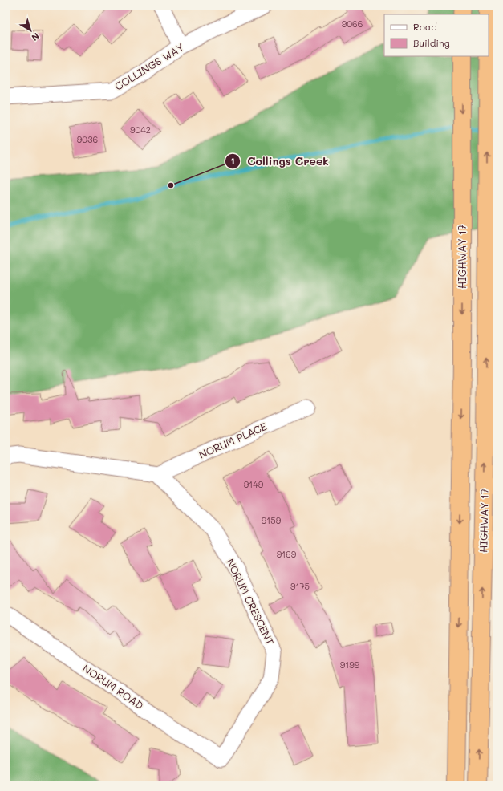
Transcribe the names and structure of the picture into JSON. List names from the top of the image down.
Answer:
{
  "streets": {
    "highway": ["HIGHWAY 17"],
    "street": [
      "COLLINGS WAY",
      "NORUM PLACE",
      "NORUM CRESCENT",
      "NORUM ROAD"
    ]
  },
  "crossings": [
    ["NORUM PLACE", "NORUM CRESCENT"],
    ["NORUM CRESCENT", "NORUM ROAD"]
  ],
  "places": ["Collings Creek"],
  "house_numbers": [
    "9066",
    "9042",
    "9036",
    "9149",
    "9159",
    "9169",
    "9175",
    "9199"
  ],
  "legend": ["Road", "Building"],
  "north": "bottom right"
}
